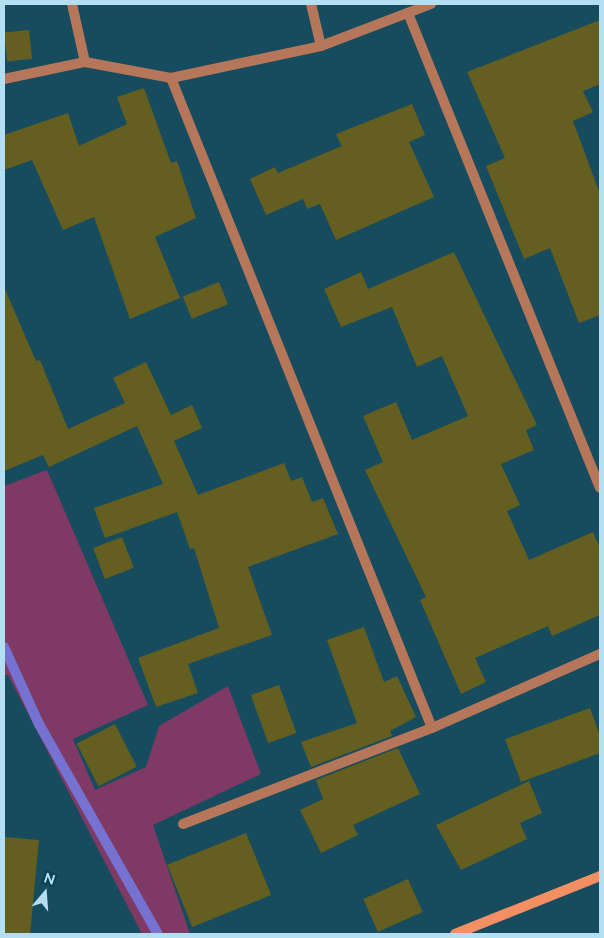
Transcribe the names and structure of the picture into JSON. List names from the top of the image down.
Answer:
{
  "north": "top"
}
